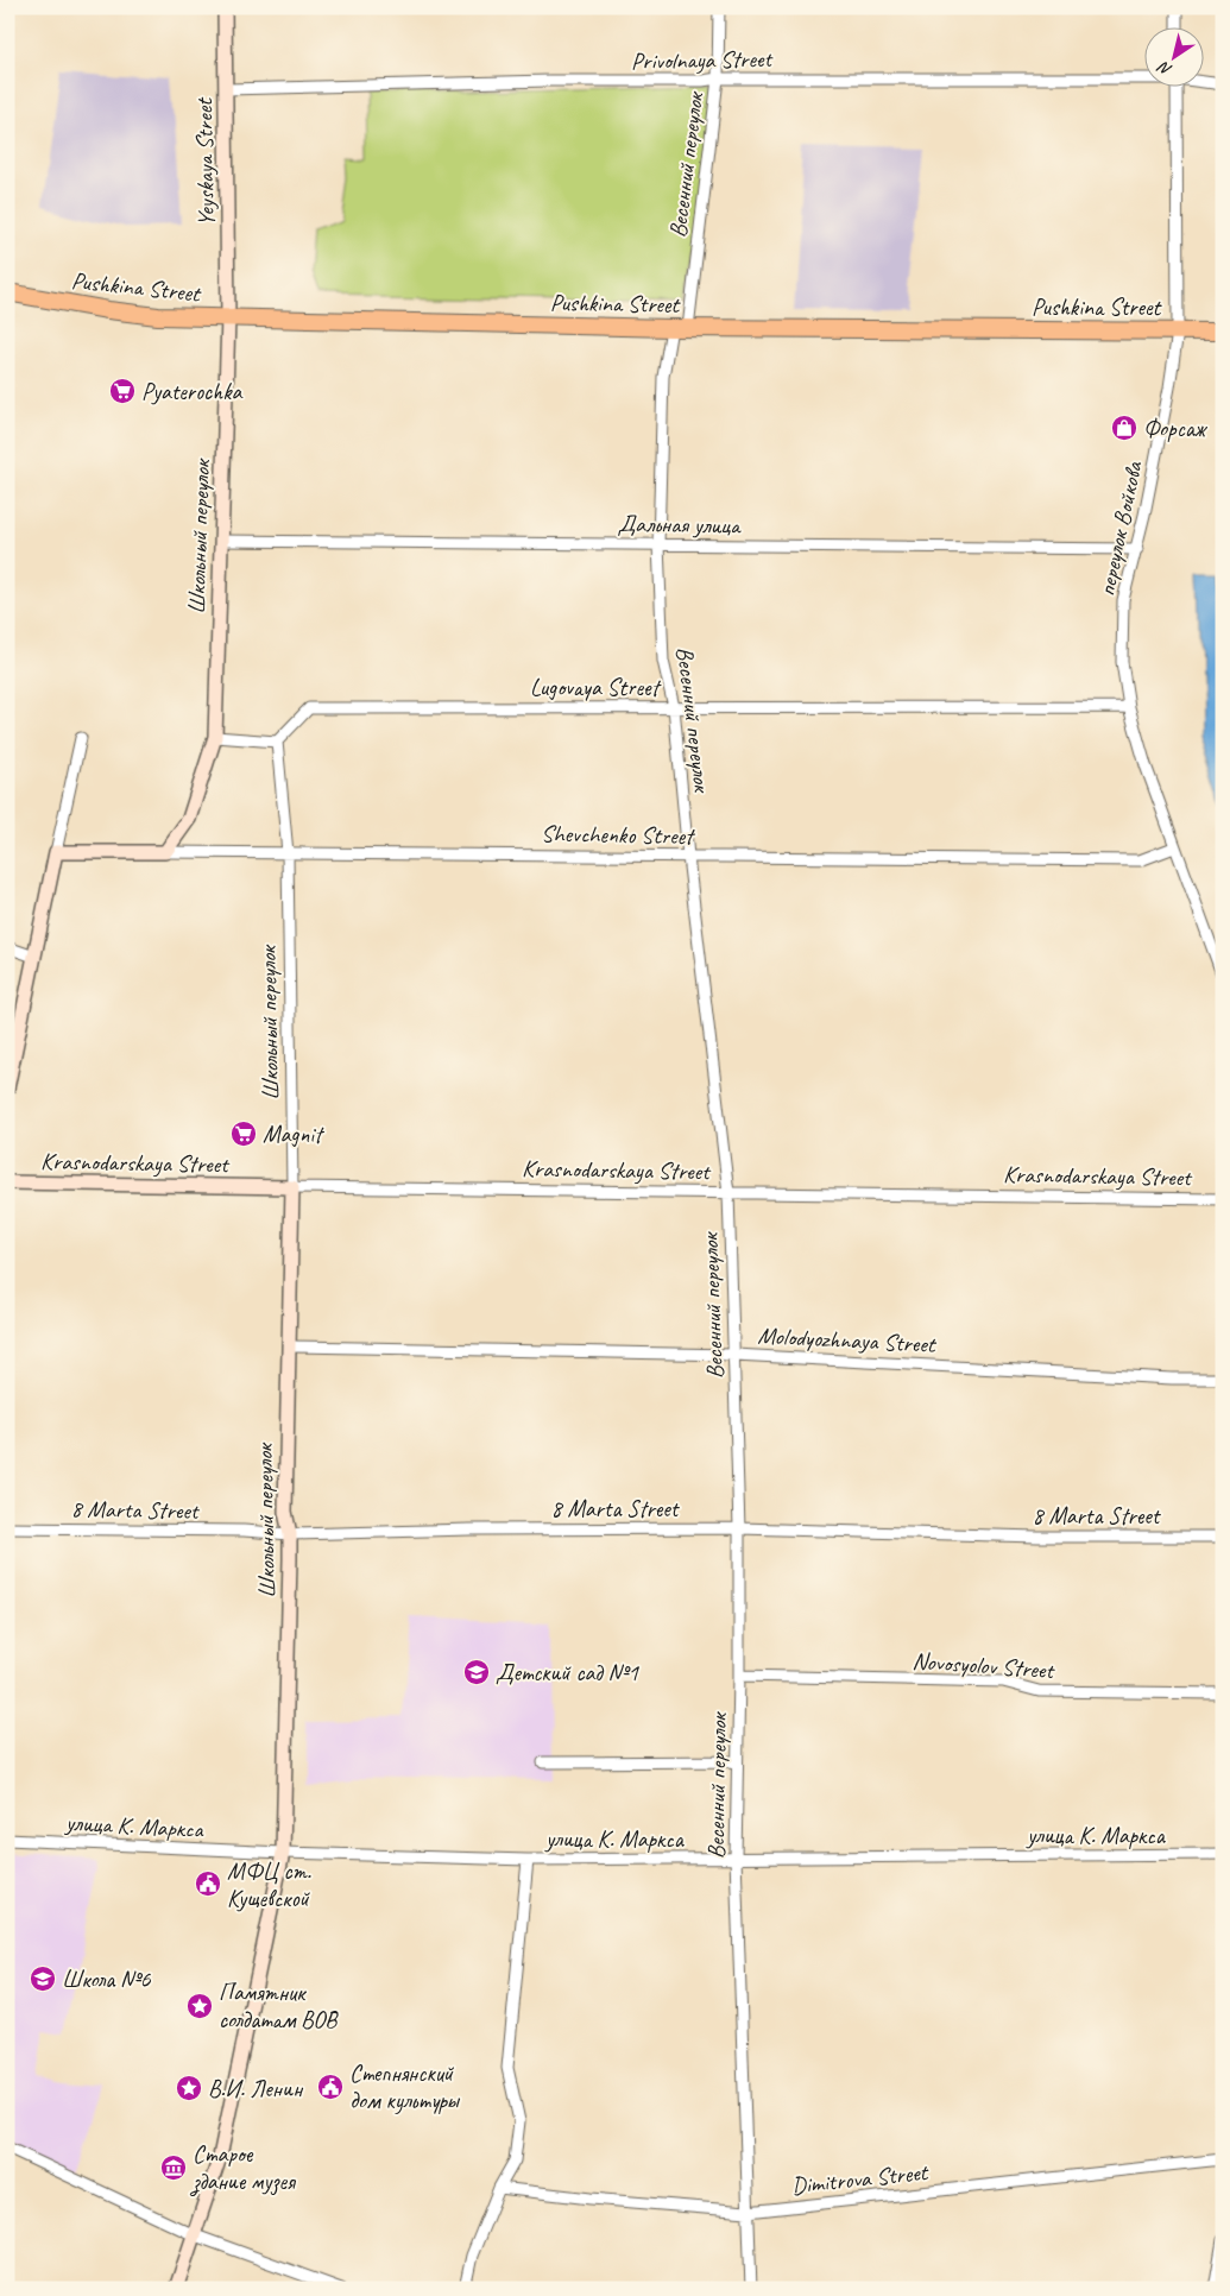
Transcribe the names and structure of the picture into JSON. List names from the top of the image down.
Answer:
{
  "streets": {
    "main road": ["Pushkina Street"],
    "street": [
      "Privolnaya Street",
      "Yeyskaya Street",
      "Весенний переулок",
      "Дальная улица",
      "переулок Войкова",
      "Школьный переулок",
      "Lugovaya Street",
      "Shevchenko Street",
      "Krasnodarskaya Street",
      "Molodyozhnaya Street",
      "8 Marta Street",
      "Novosyolov Street",
      "улица К. Маркса",
      "Dimitrova Street"
    ]
  },
  "crossings": [
    ["Privolnaya Street", "Yeyskaya Street"],
    ["Privolnaya Street", "Весенний переулок"],
    ["Yeyskaya Street", "Pushkina Street"],
    ["Yeyskaya Street", "Школьный переулок"],
    ["Весенний переулок", "Pushkina Street"],
    ["Весенний переулок", "Дальная улица"],
    ["Весенний переулок", "Lugovaya Street"],
    ["Весенний переулок", "Shevchenko Street"],
    ["Весенний переулок", "Krasnodarskaya Street"],
    ["Весенний переулок", "Molodyozhnaya Street"],
    ["Весенний переулок", "8 Marta Street"],
    ["Весенний переулок", "Novosyolov Street"],
    ["Весенний переулок", "улица К. Маркса"],
    ["Весенний переулок", "Dimitrova Street"],
    ["Pushkina Street", "переулок Войкова"],
    ["Pushkina Street", "Школьный переулок"],
    ["Дальная улица", "переулок Войкова"],
    ["Дальная улица", "Школьный переулок"],
    ["переулок Войкова", "Lugovaya Street"],
    ["переулок Войкова", "Shevchenko Street"],
    ["Школьный переулок", "Lugovaya Street"],
    ["Школьный переулок", "Shevchenko Street"],
    ["Школьный переулок", "Krasnodarskaya Street"],
    ["Школьный переулок", "Molodyozhnaya Street"],
    ["Школьный переулок", "8 Marta Street"],
    ["Школьный переулок", "улица К. Маркса"]
  ],
  "places": {
    "supermarket": ["Pyaterochka", "Magnit"],
    "shop": ["Форсаж"],
    "school or university": ["Детский сад №1", "Школа №6"],
    "public building": ["МФЦ ст. Кущевской", "Степнянский дом культуры"],
    "place": ["Памятник солдатам ВОВ", "В.И. Ленин"],
    "museum": ["Старое здание музея"]
  },
  "north": "bottom left"
}
